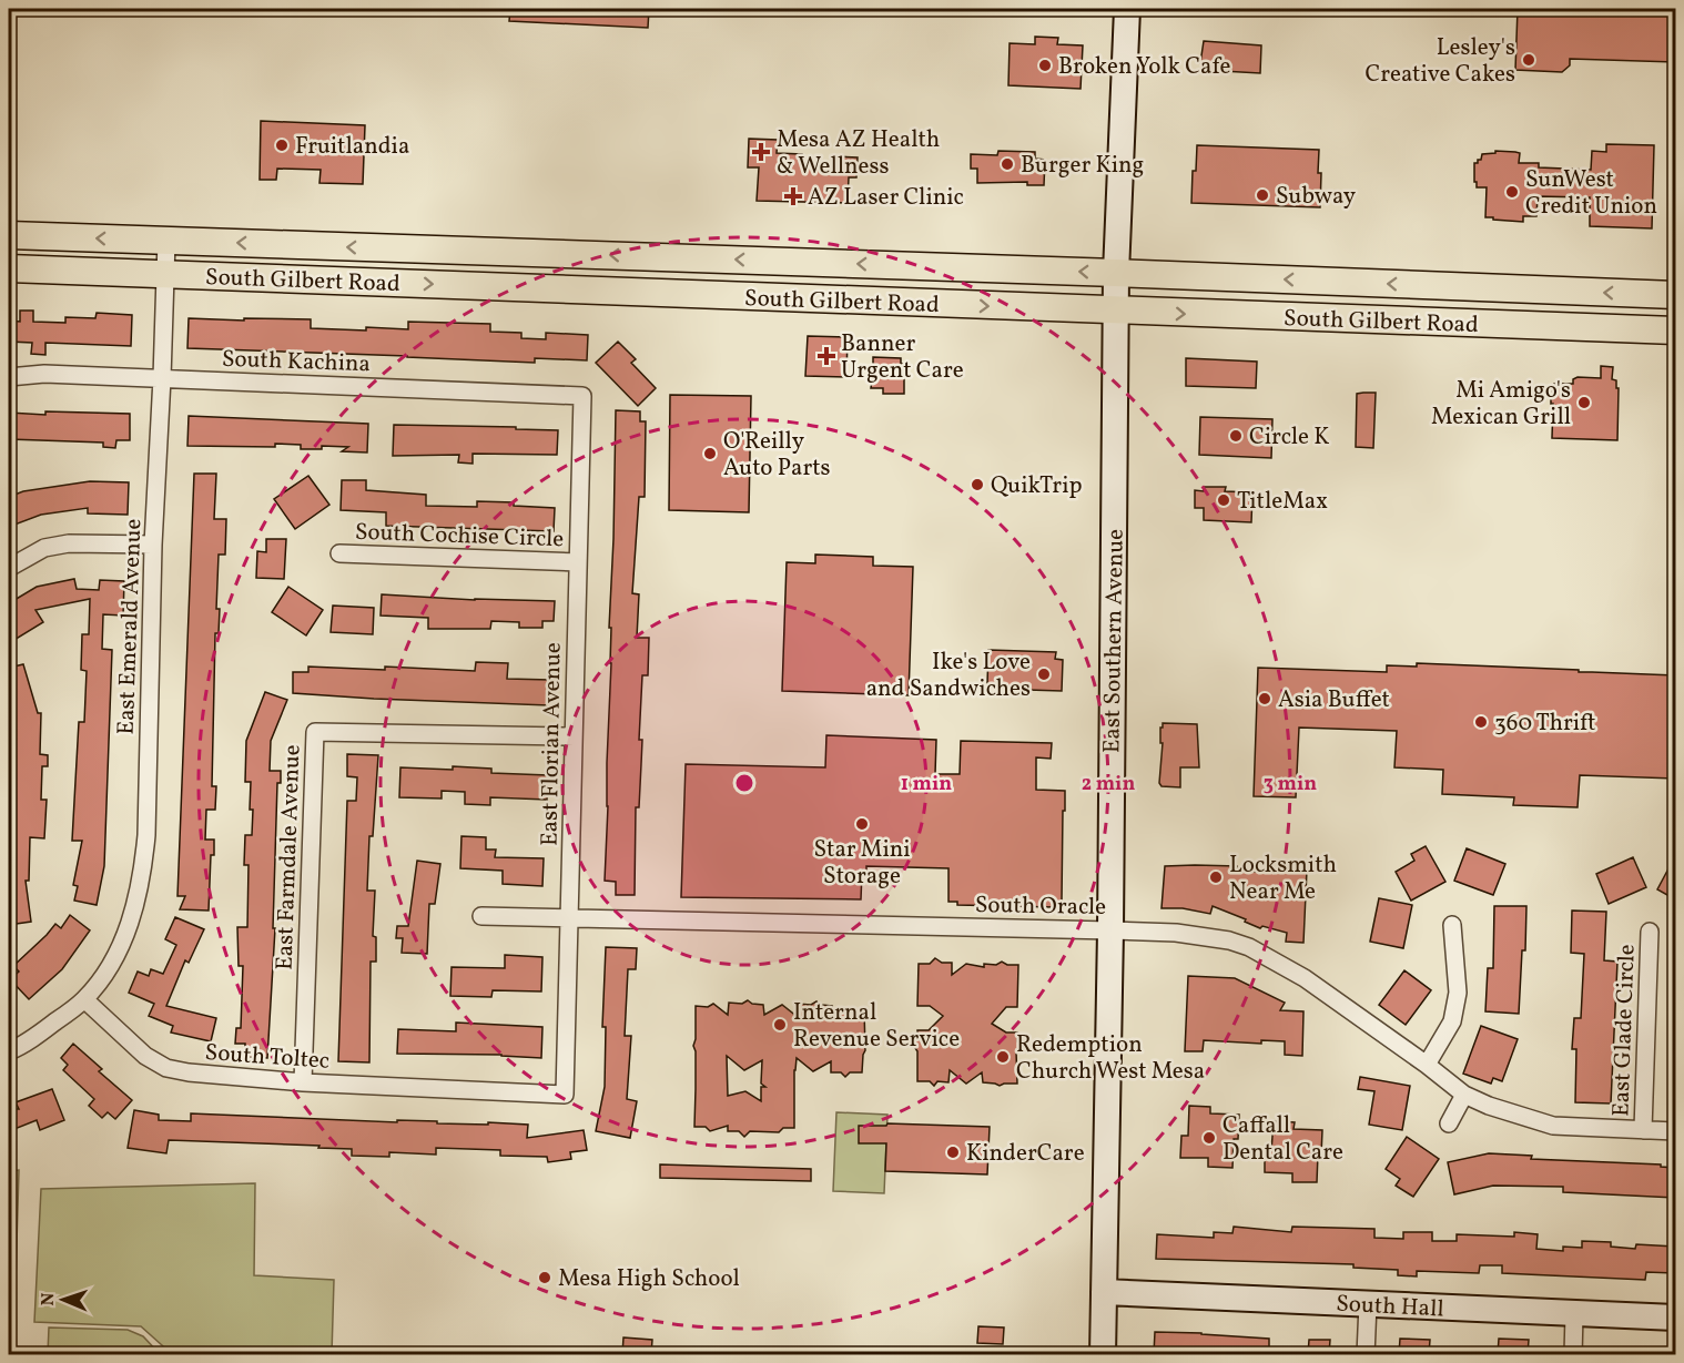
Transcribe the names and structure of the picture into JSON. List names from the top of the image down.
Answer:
{
  "streets": {
    "main road": ["South Gilbert Road", "East Southern Avenue", "South Hall"],
    "street": [
      "South Kachina",
      "South Cochise Circle",
      "East Emerald Avenue",
      "East Florian Avenue",
      "East Farmdale Avenue",
      "South Oracle",
      "East Glade Circle",
      "South Toltec"
    ]
  },
  "crossings": [
    ["South Gilbert Road", "East Emerald Avenue"],
    ["South Gilbert Road", "East Southern Avenue"],
    ["South Kachina", "East Emerald Avenue"],
    ["South Kachina", "East Florian Avenue"],
    ["South Cochise Circle", "East Florian Avenue"],
    ["East Emerald Avenue", "South Toltec"],
    ["East Southern Avenue", "South Oracle"],
    ["East Southern Avenue", "South Hall"],
    ["East Florian Avenue", "East Farmdale Avenue"],
    ["East Florian Avenue", "South Oracle"],
    ["East Florian Avenue", "South Toltec"],
    ["East Farmdale Avenue", "South Toltec"],
    ["South Oracle", "East Glade Circle"]
  ],
  "places": {
    "other": [
      "Lesley's Creative Cakes",
      "Broken Yolk Cafe",
      "Fruitlandia",
      "Burger King",
      "SunWest Credit Union",
      "Subway",
      "Mi Amigo's Mexican Grill",
      "Circle K",
      "O'Reilly Auto Parts",
      "QuikTrip",
      "TitleMax",
      "Ike's Love and Sandwiches",
      "Asia Buffet",
      "360 Thrift",
      "Star Mini Storage",
      "Locksmith Near Me",
      "Internal Revenue Service",
      "Redemption Church West Mesa",
      "Caffall Dental Care",
      "KinderCare",
      "Mesa High School"
    ],
    "health": ["Mesa AZ Health & Wellness", "AZ Laser Clinic", "Banner Urgent Care"]
  },
  "north": "left",
  "rings": ["1 min", "2 min", "3 min"]
}
